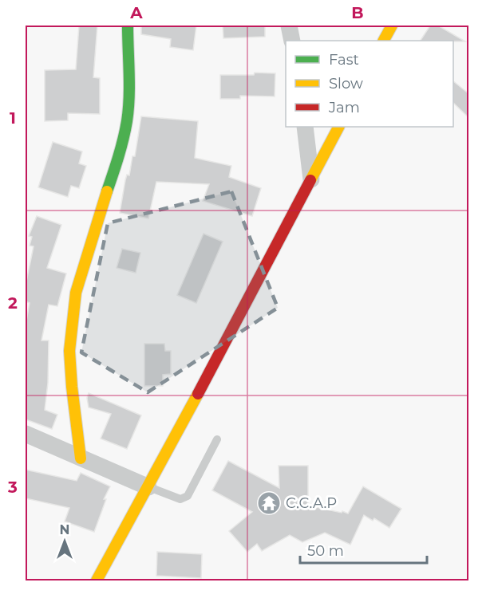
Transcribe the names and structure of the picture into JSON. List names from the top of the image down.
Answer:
{
  "places": {
    "temple": ["C.C.A.P"]
  },
  "legend": ["Fast", "Slow", "Jam"],
  "scale_bar": "50 m",
  "north": "top",
  "grid": {
    "columns": ["A", "B"],
    "rows": ["1", "2", "3"]
  }
}
